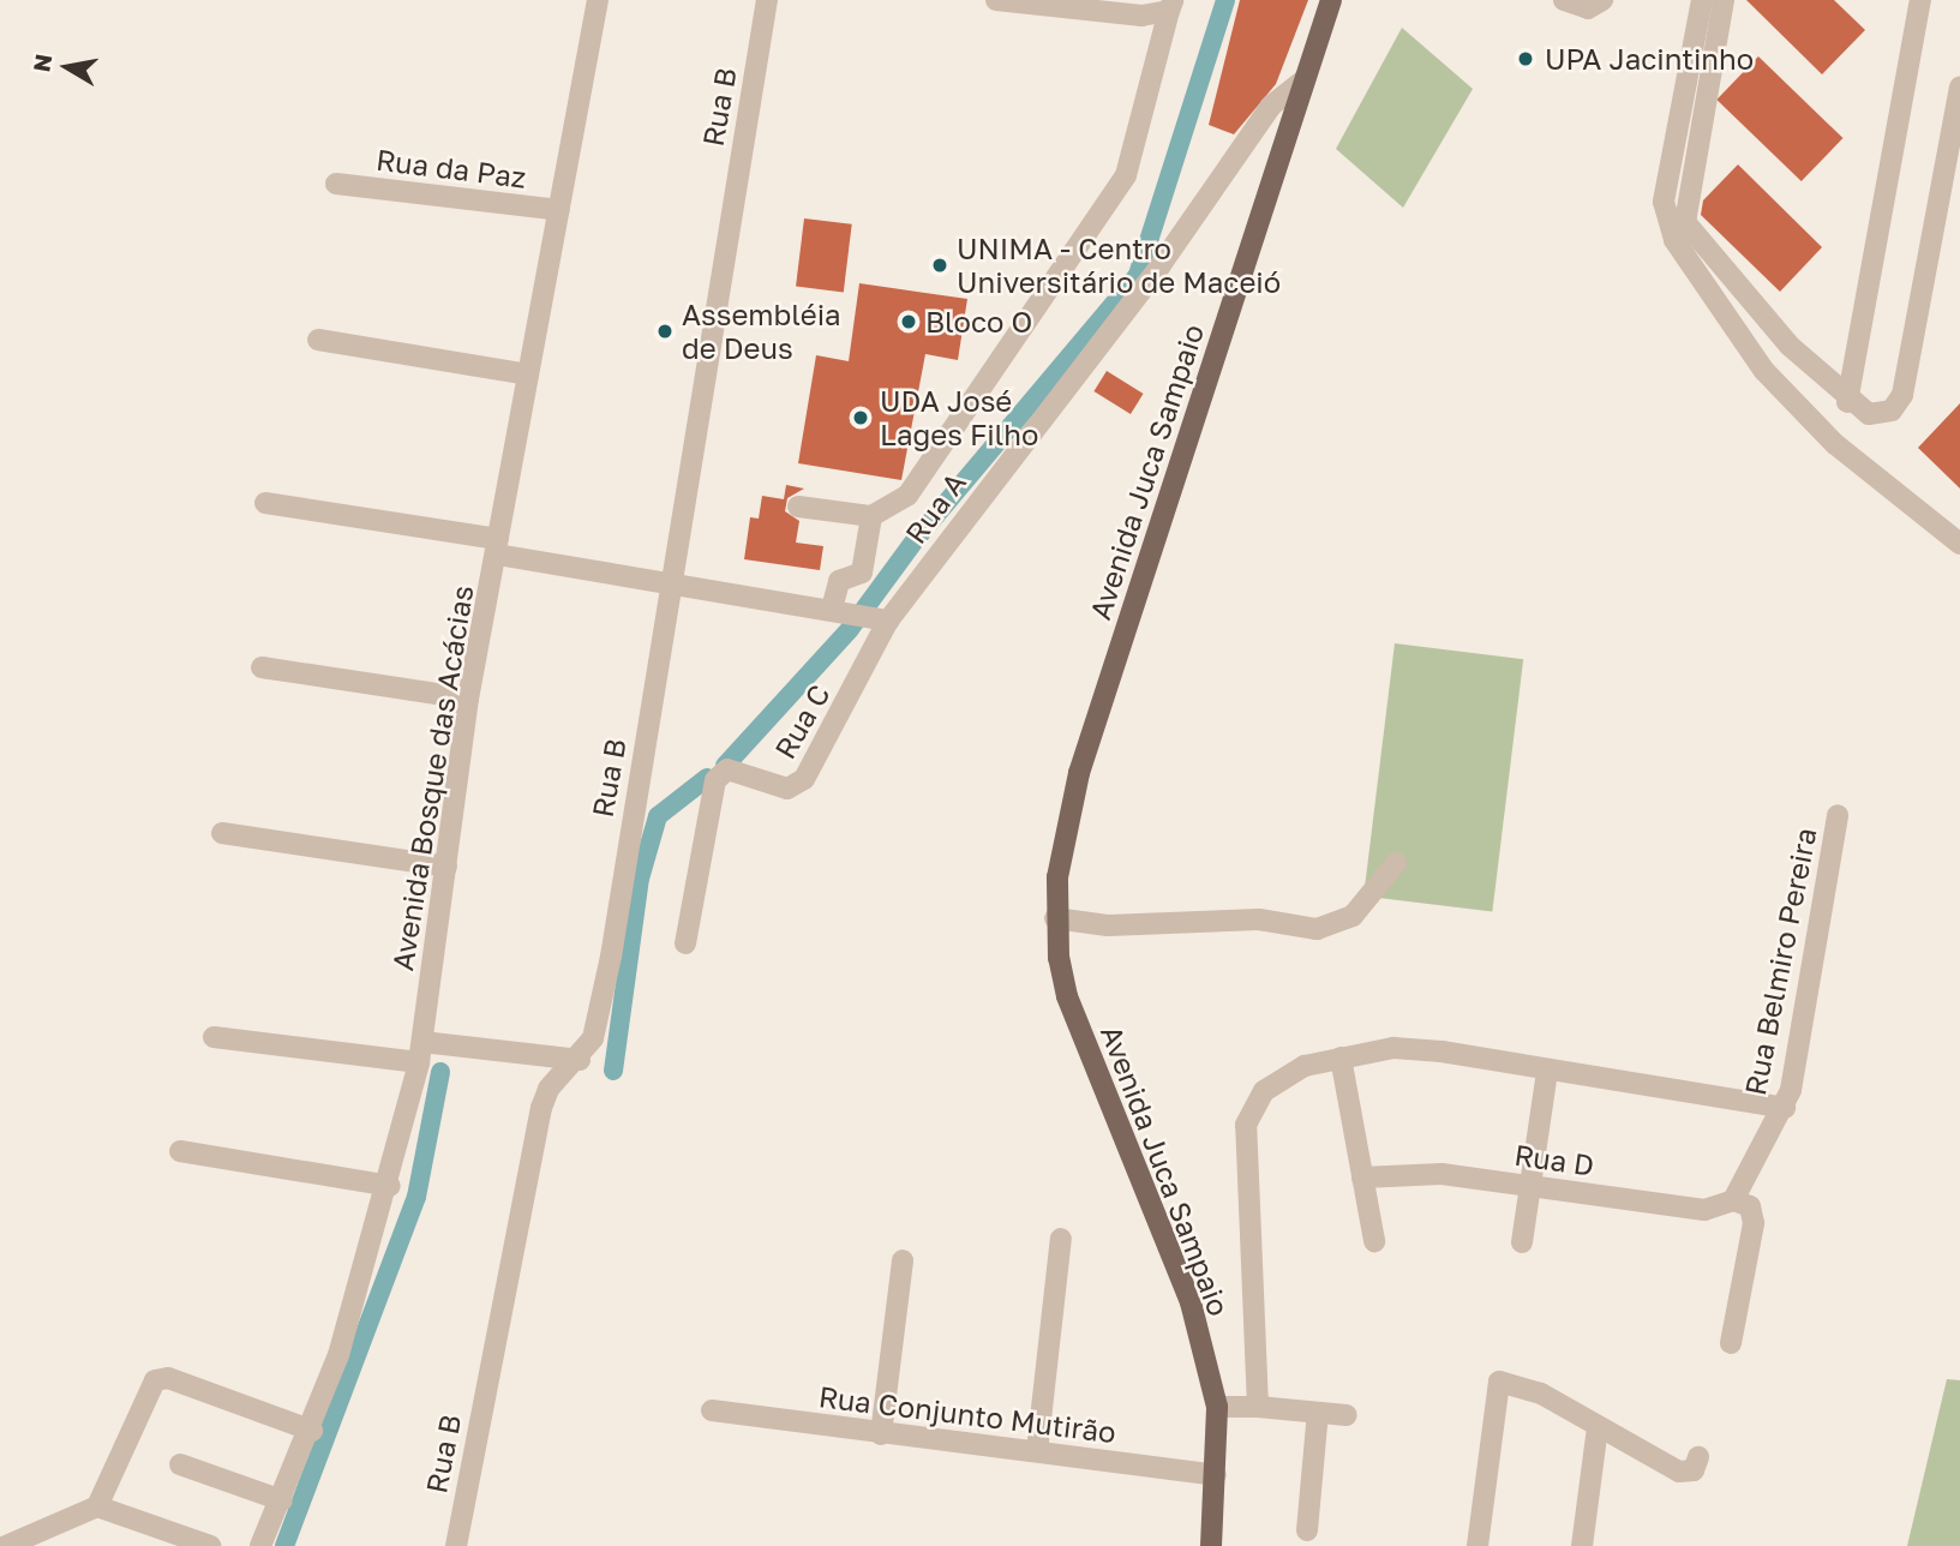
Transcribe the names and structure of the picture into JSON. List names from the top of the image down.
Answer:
{
  "streets": {
    "main road": ["Avenida Juca Sampaio"],
    "street": [
      "Rua B",
      "Rua da Paz",
      "Rua A",
      "Rua C",
      "Avenida Bosque das Acácias",
      "Rua Belmiro Pereira",
      "Rua D",
      "Rua Conjunto Mutirão"
    ]
  },
  "crossings": [
    ["Rua da Paz", "Avenida Bosque das Acácias"],
    ["Avenida Juca Sampaio", "Rua A"],
    ["Avenida Juca Sampaio", "Rua Conjunto Mutirão"],
    ["Rua A", "Rua C"],
    ["Rua Belmiro Pereira", "Rua D"]
  ],
  "places": [
    "UPA Jacintinho",
    "UNIMA - Centro Universitário de Maceió",
    "Bloco O",
    "Assembléia de Deus",
    "UDA José Lages Filho"
  ],
  "north": "left"
}
